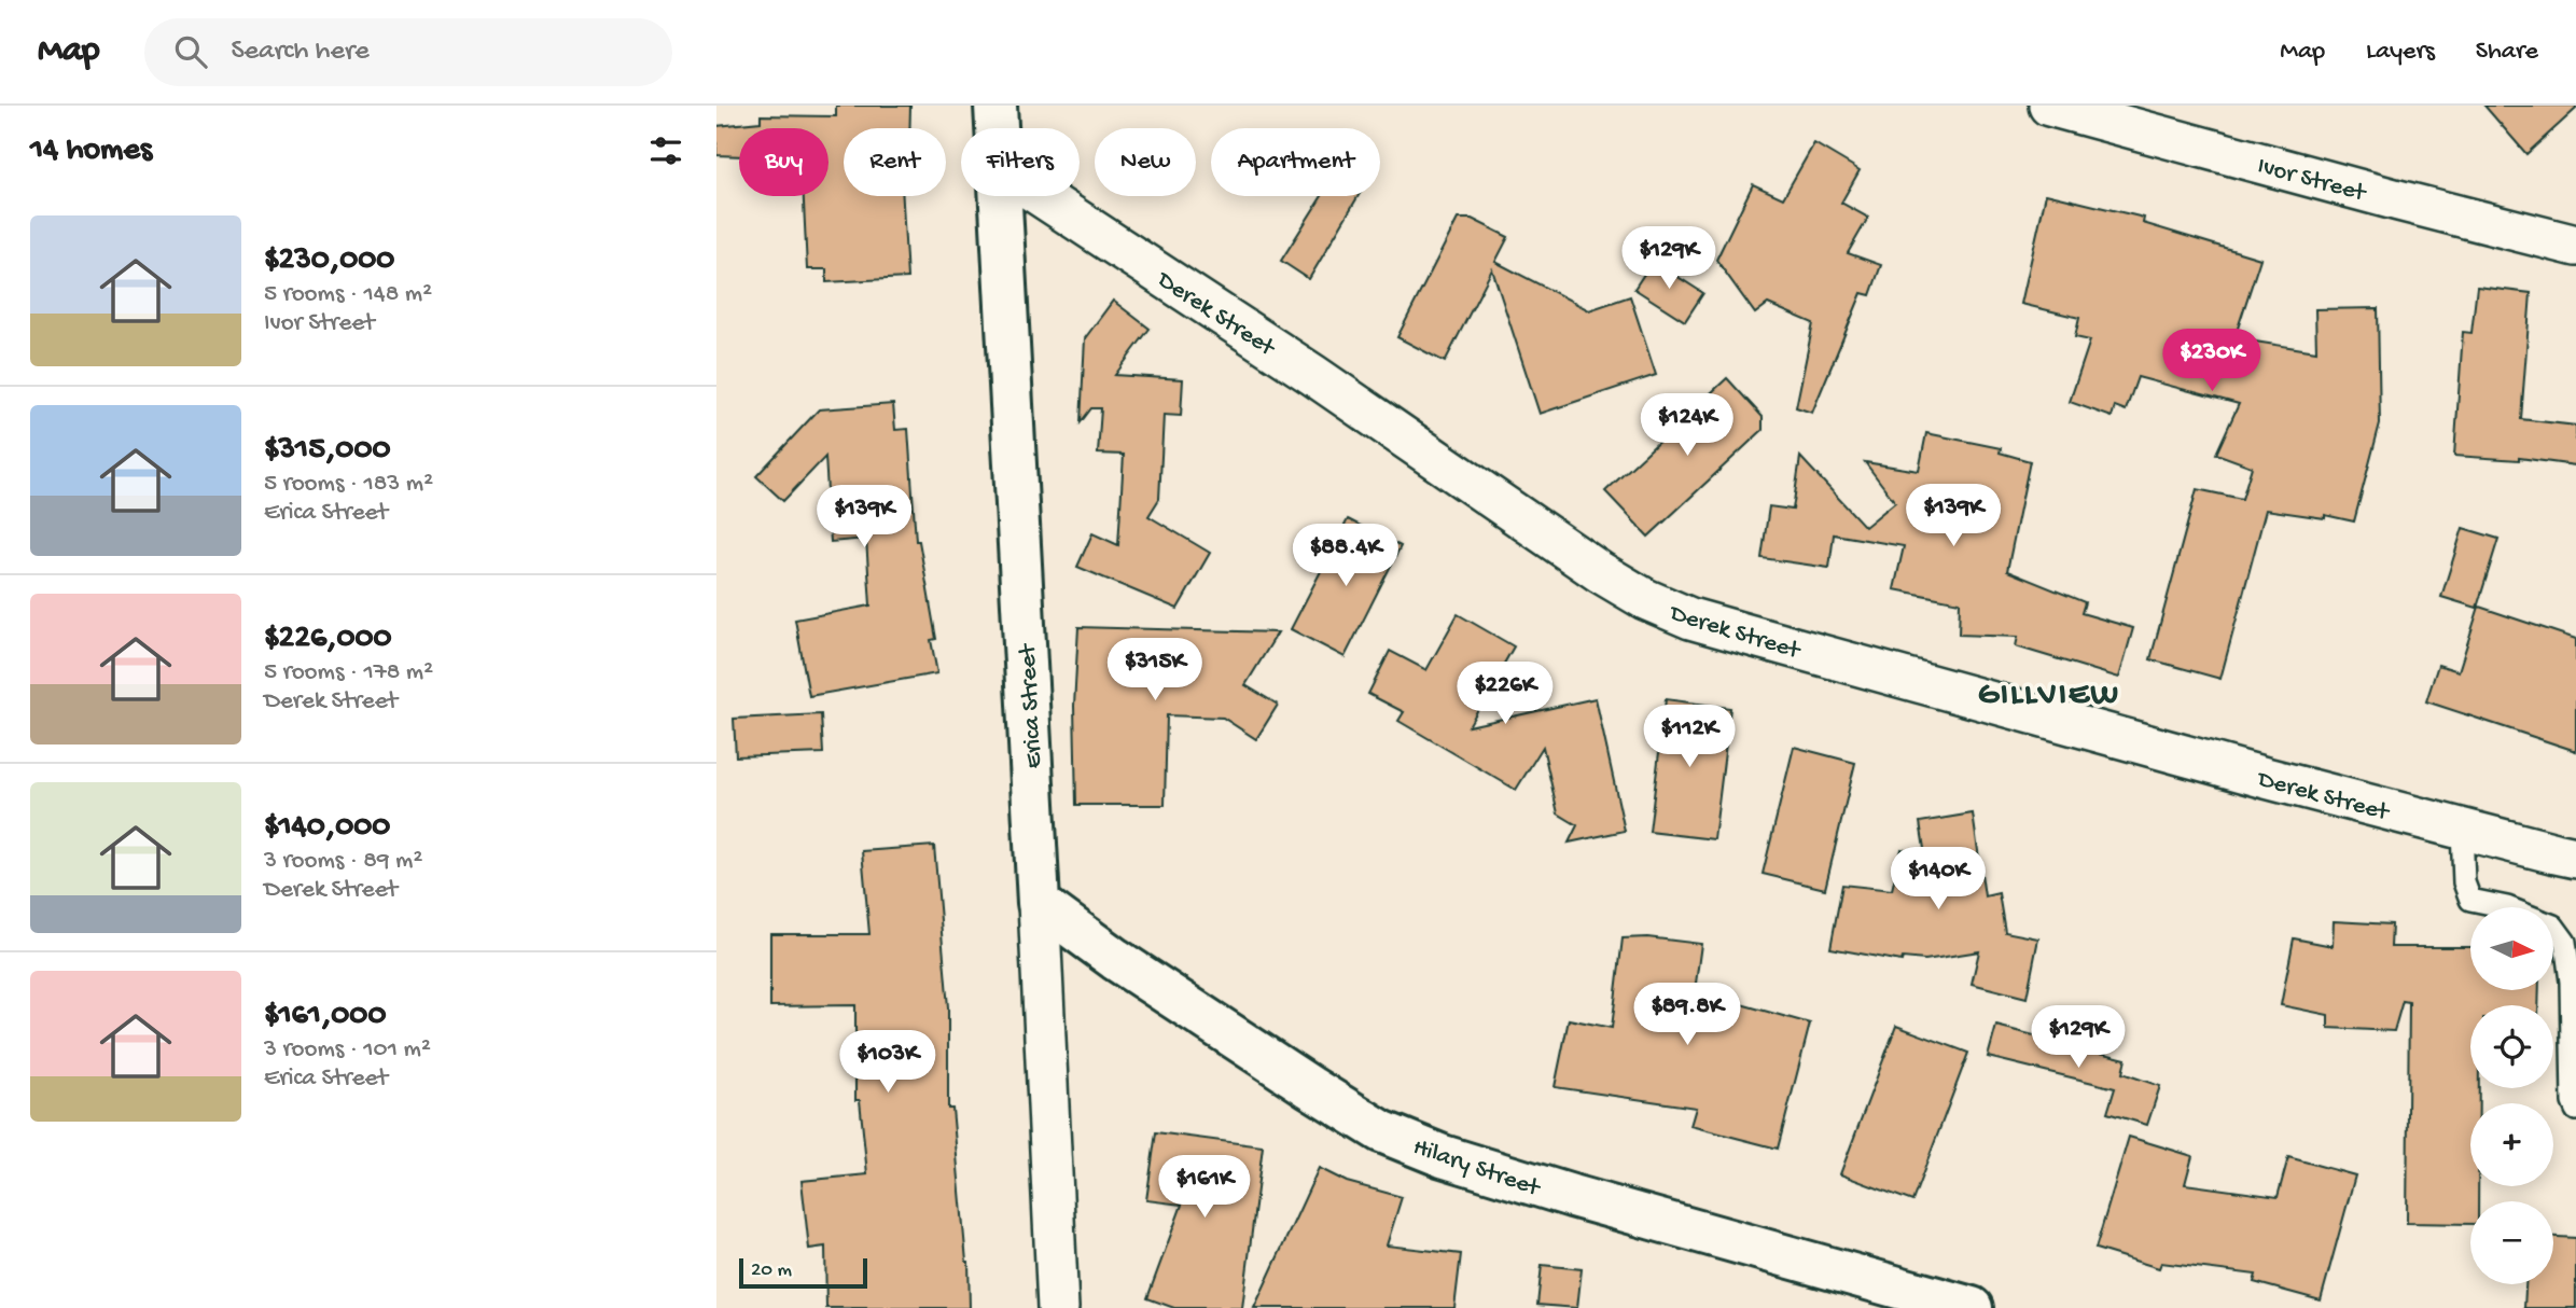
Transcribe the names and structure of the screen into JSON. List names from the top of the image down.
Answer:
{
  "streets": {
    "street": [
      "Ivor Street",
      "Derek Street",
      "Erica Street",
      "Hilary Street"
    ]
  },
  "crossings": [
    ["Erica Street", "Hilary Street"]
  ],
  "districts": ["GILLVIEW"],
  "scale_bar": "20 m",
  "north": "right",
  "page": {
    "header": "Map",
    "search": "Search here",
    "nav": ["Map", "Layers", "Share"],
    "heading": "14 homes",
    "chip": [
      "Buy",
      "Rent",
      "Filters",
      "New",
      "Apartment"
    ],
    "list": [
      {
        "name": "$230,000",
        "note": "5 rooms · 148 m² · Ivor Street"
      },
      {
        "name": "$315,000",
        "note": "5 rooms · 183 m² · Erica Street"
      },
      {
        "name": "$226,000",
        "note": "5 rooms · 178 m² · Derek Street"
      },
      {
        "name": "$140,000",
        "note": "3 rooms · 89 m² · Derek Street"
      },
      {
        "name": "$161,000",
        "note": "3 rooms · 101 m² · Erica Street"
      }
    ],
    "price": [
      "$129K",
      "$230K",
      "$124K",
      "$139K",
      "$139K",
      "$88.4K",
      "$315K",
      "$226K",
      "$112K",
      "$140K",
      "$89.8K",
      "$129K",
      "$103K",
      "$161K"
    ],
    "map_buttons": ["+", "−"],
    "scale": "20 m"
  }
}
